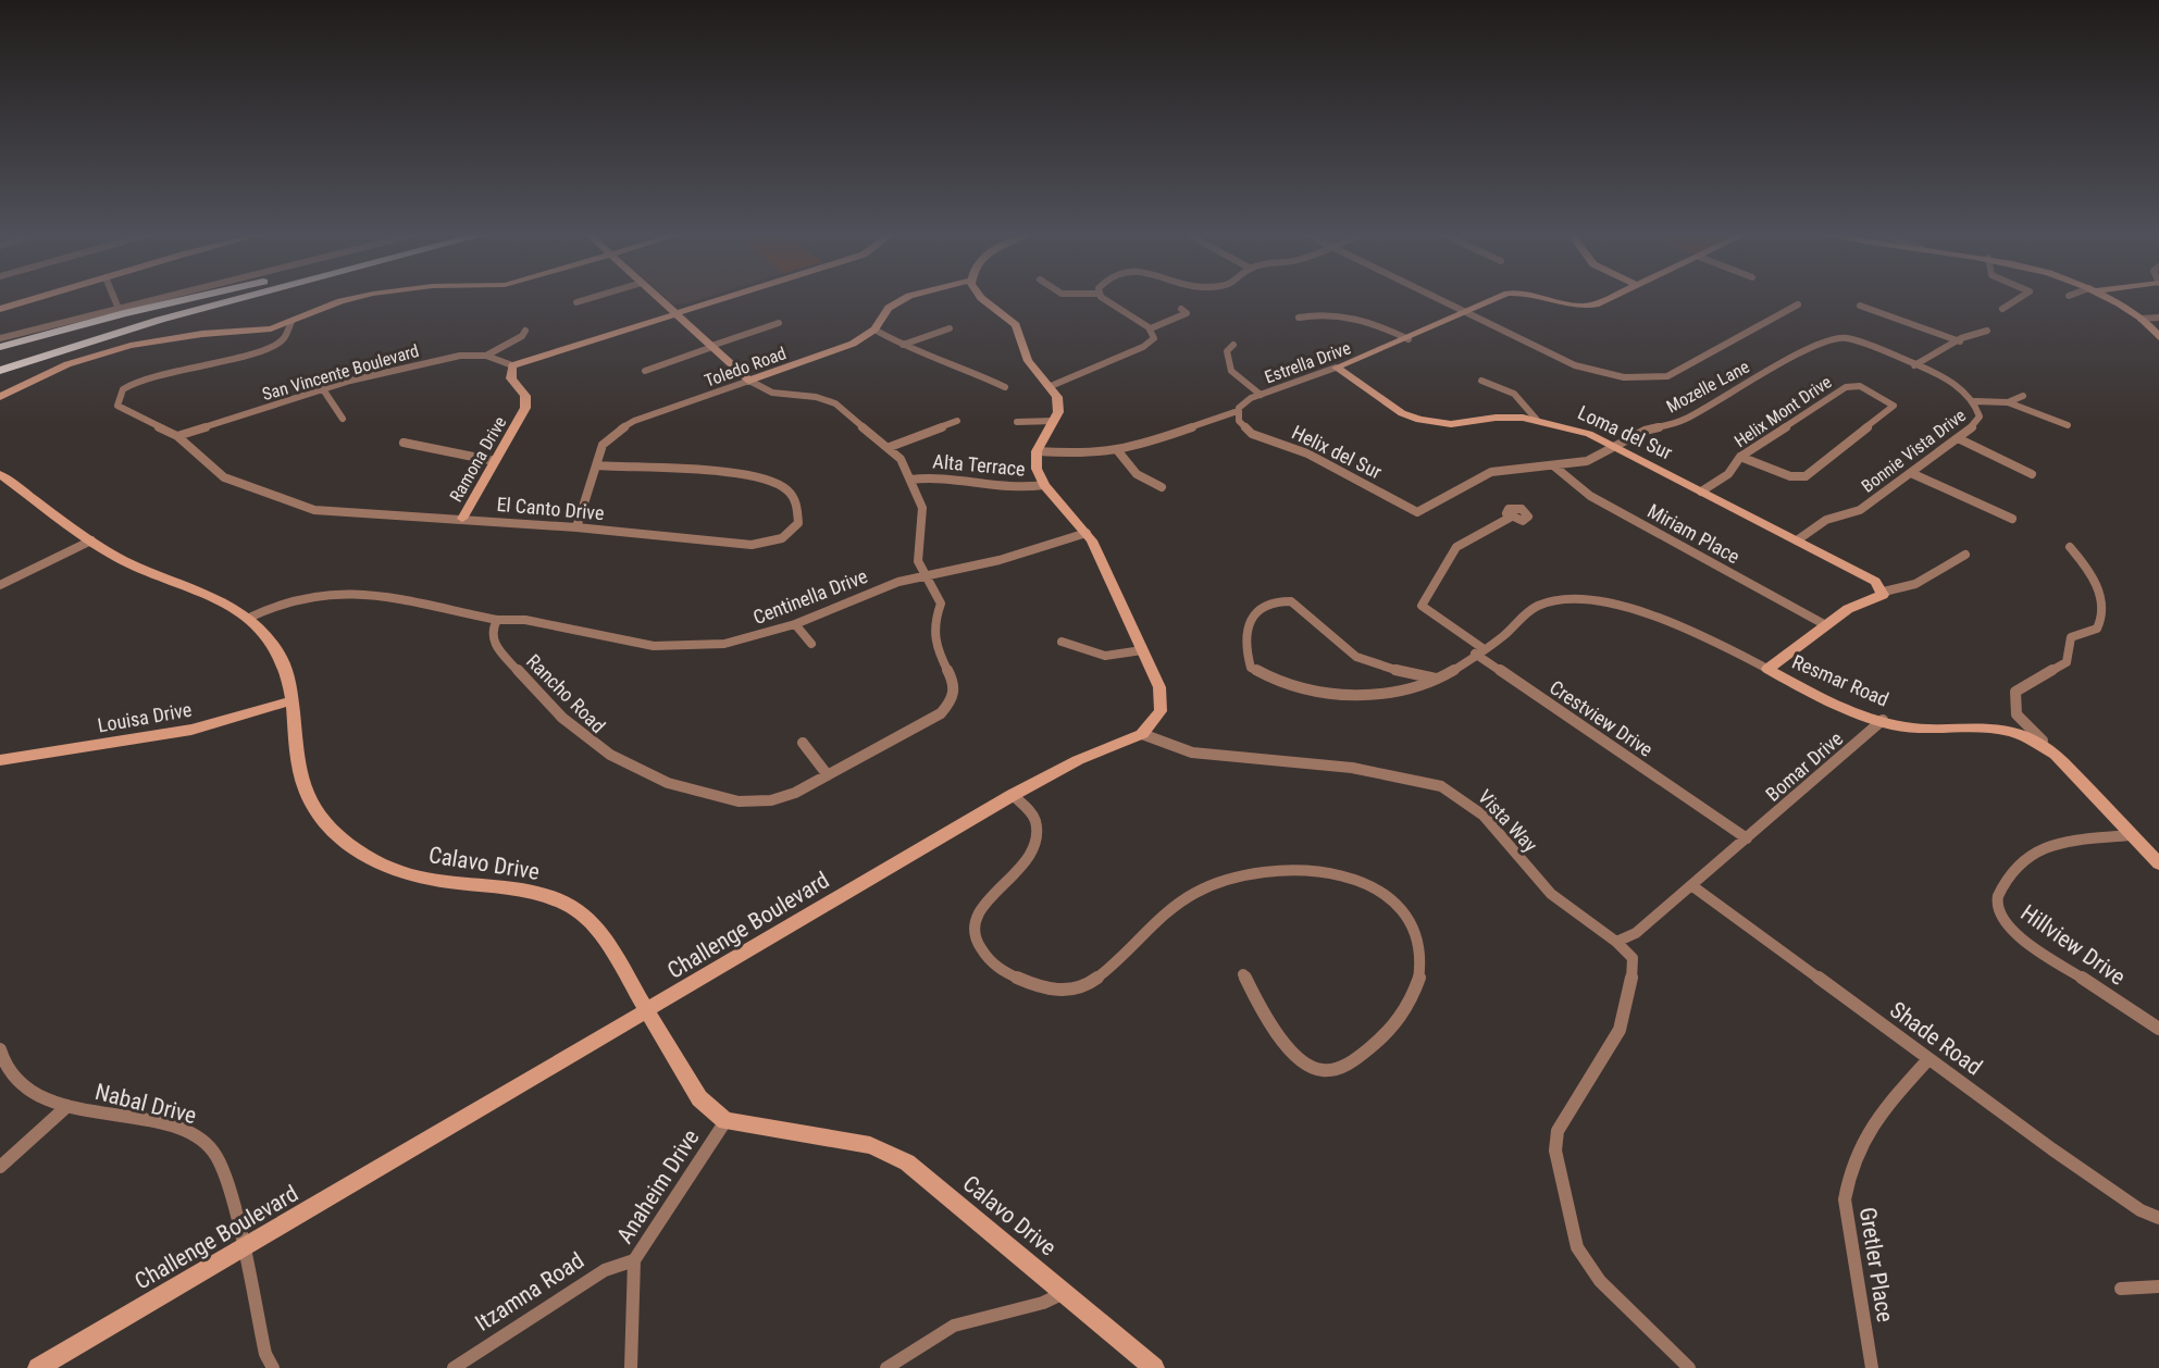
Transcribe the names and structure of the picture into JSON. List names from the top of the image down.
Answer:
{
  "streets": {
    "street": [
      "Estrella Drive",
      "Toledo Road",
      "San Vincente Boulevard",
      "Mozelle Lane",
      "Helix Mont Drive",
      "Loma del Sur",
      "Bonnie Vista Drive",
      "Helix del Sur",
      "Ramona Drive",
      "Alta Terrace",
      "El Canto Drive",
      "Miriam Place",
      "Centinella Drive",
      "Resmar Road",
      "Rancho Road",
      "Louisa Drive",
      "Crestview Drive",
      "Bomar Drive",
      "Vista Way",
      "Calavo Drive",
      "Challenge Boulevard",
      "Hillview Drive",
      "Shade Road",
      "Nabal Drive",
      "Anaheim Drive",
      "Gretler Place",
      "Itzamna Road"
    ]
  },
  "crossings": [
    ["Estrella Drive", "Loma del Sur"],
    ["Toledo Road", "El Canto Drive"],
    ["Toledo Road", "Rancho Road"],
    ["San Vincente Boulevard", "Ramona Drive"],
    ["San Vincente Boulevard", "El Canto Drive"],
    ["Mozelle Lane", "Loma del Sur"],
    ["Mozelle Lane", "Bonnie Vista Drive"],
    ["Mozelle Lane", "Helix del Sur"],
    ["Mozelle Lane", "Miriam Place"],
    ["Helix Mont Drive", "Loma del Sur"],
    ["Loma del Sur", "Bonnie Vista Drive"],
    ["Ramona Drive", "El Canto Drive"],
    ["Alta Terrace", "Rancho Road"],
    ["Centinella Drive", "Rancho Road"],
    ["Resmar Road", "Crestview Drive"],
    ["Resmar Road", "Bomar Drive"],
    ["Resmar Road", "Hillview Drive"],
    ["Louisa Drive", "Calavo Drive"],
    ["Crestview Drive", "Bomar Drive"],
    ["Vista Way", "Challenge Boulevard"],
    ["Calavo Drive", "Challenge Boulevard"],
    ["Calavo Drive", "Anaheim Drive"],
    ["Challenge Boulevard", "Nabal Drive"],
    ["Shade Road", "Gretler Place"],
    ["Anaheim Drive", "Itzamna Road"]
  ]
}
